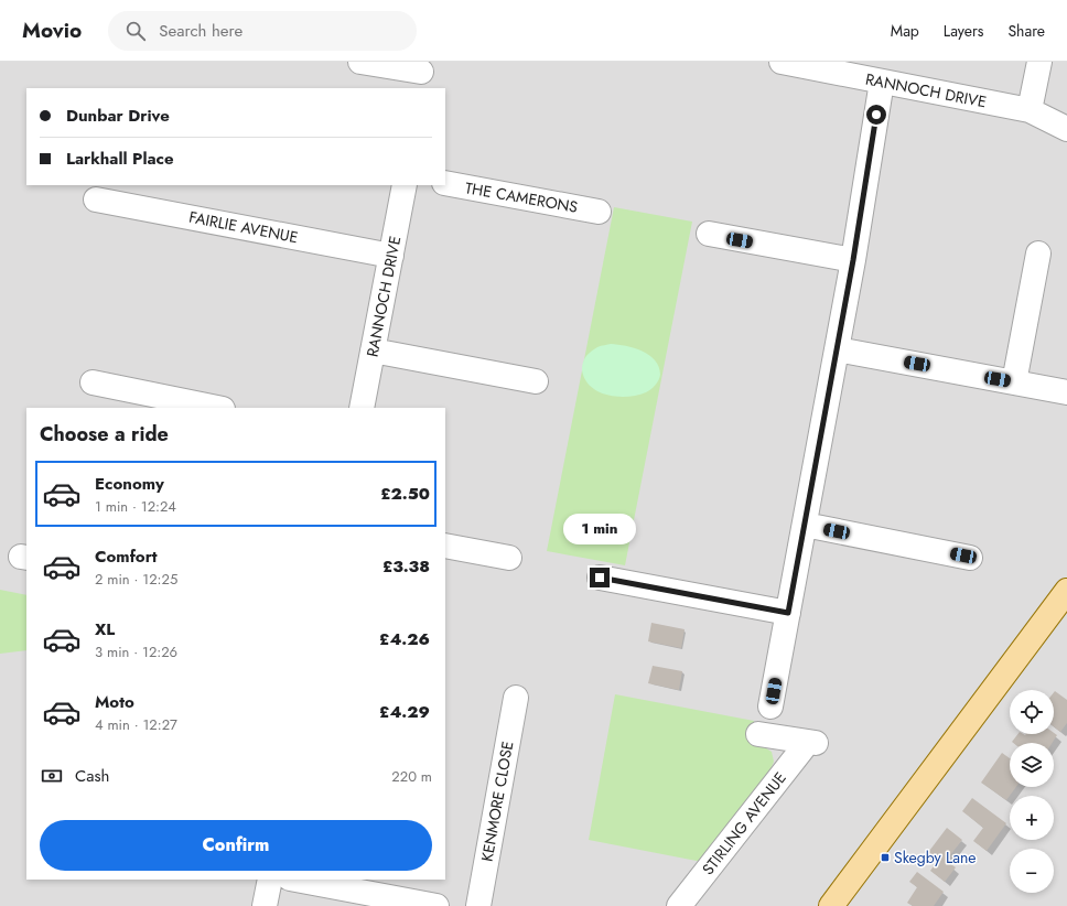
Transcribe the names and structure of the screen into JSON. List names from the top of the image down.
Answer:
{
  "streets": {
    "street": [
      "RANNOCH DRIVE",
      "THE CAMERONS",
      "FAIRLIE AVENUE",
      "KENMORE CLOSE",
      "STIRLING AVENUE"
    ]
  },
  "crossings": [
    ["RANNOCH DRIVE", "FAIRLIE AVENUE"]
  ],
  "places": {
    "transit": ["Skegby Lane"]
  },
  "page": {
    "header": "Movio",
    "search": "Search here",
    "nav": ["Map", "Layers", "Share"],
    "banner": ["Dunbar Drive", "Larkhall Place"],
    "heading": "Choose a ride",
    "list": [
      {
        "name": "Economy",
        "note": "1 min · 12:24",
        "value": "£2.50"
      },
      {
        "name": "Comfort",
        "note": "2 min · 12:25",
        "value": "£3.38"
      },
      {
        "name": "XL",
        "note": "3 min · 12:26",
        "value": "£4.26"
      },
      {
        "name": "Moto",
        "note": "4 min · 12:27",
        "value": "£4.29"
      }
    ],
    "bubble": "1 min",
    "map_buttons": ["+", "−"],
    "pay": ["Cash", "220 m"],
    "buttons": "Confirm"
  }
}
